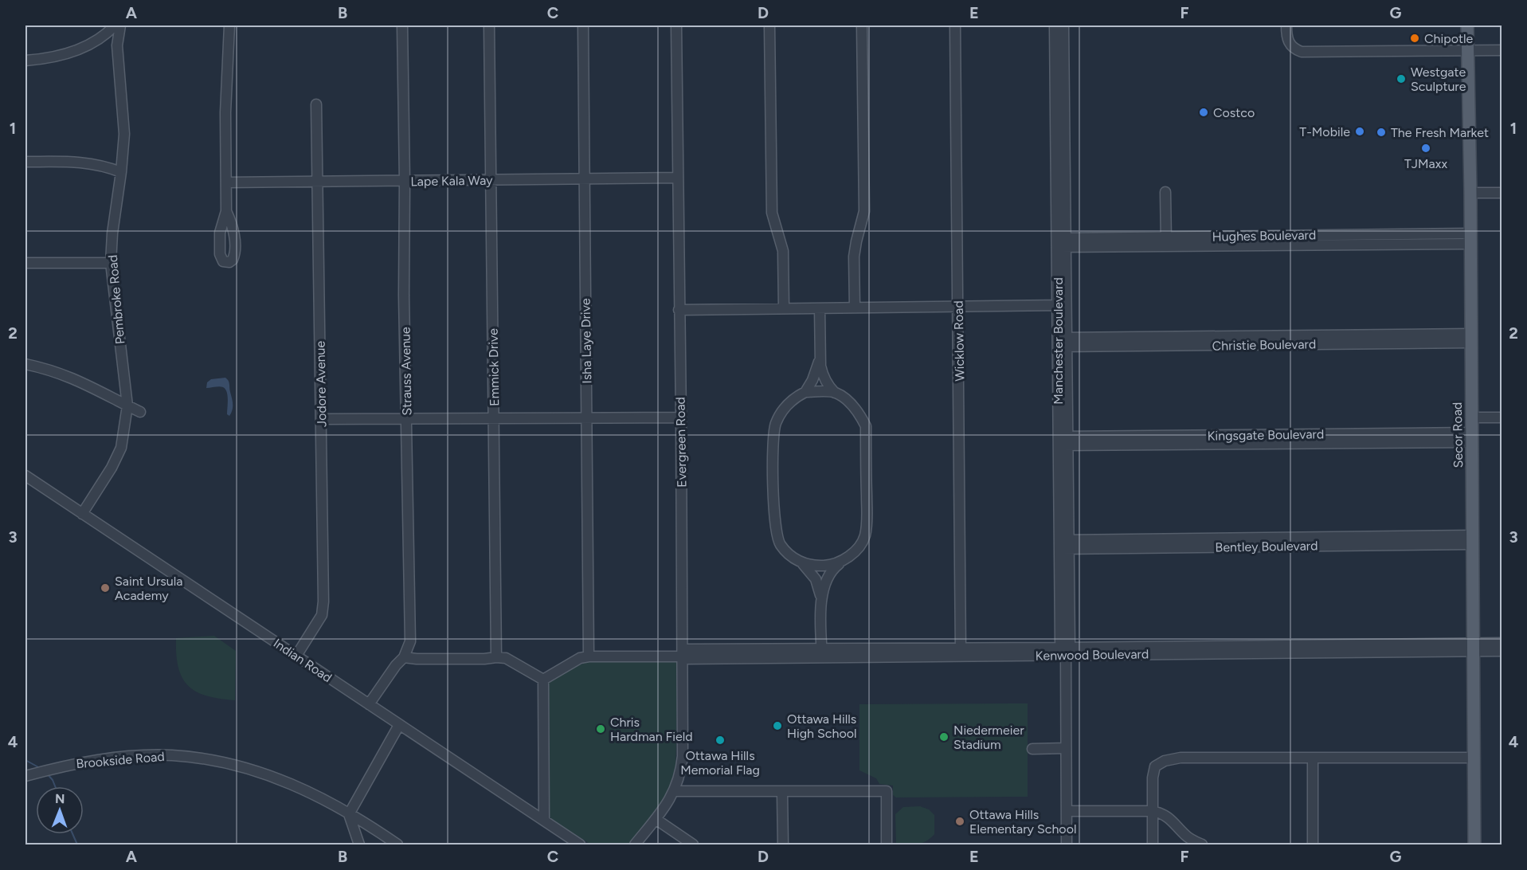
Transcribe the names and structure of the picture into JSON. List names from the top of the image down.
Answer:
{
  "streets": {
    "main road": ["Secor Road"],
    "street": [
      "Lape Kala Way",
      "Hughes Boulevard",
      "Pembroke Road",
      "Isha Laye Drive",
      "Wicklow Road",
      "Manchester Boulevard",
      "Christie Boulevard",
      "Emmick Drive",
      "Strauss Avenue",
      "Jodore Avenue",
      "Kingsgate Boulevard",
      "Evergreen Road",
      "Bentley Boulevard",
      "Kenwood Boulevard",
      "Indian Road",
      "Brookside Road"
    ]
  },
  "crossings": [
    ["Lape Kala Way", "Isha Laye Drive"],
    ["Lape Kala Way", "Emmick Drive"],
    ["Lape Kala Way", "Strauss Avenue"],
    ["Lape Kala Way", "Jodore Avenue"],
    ["Lape Kala Way", "Evergreen Road"],
    ["Hughes Boulevard", "Manchester Boulevard"],
    ["Hughes Boulevard", "Secor Road"],
    ["Pembroke Road", "Indian Road"],
    ["Isha Laye Drive", "Kenwood Boulevard"],
    ["Wicklow Road", "Kenwood Boulevard"],
    ["Manchester Boulevard", "Christie Boulevard"],
    ["Manchester Boulevard", "Kingsgate Boulevard"],
    ["Manchester Boulevard", "Bentley Boulevard"],
    ["Manchester Boulevard", "Kenwood Boulevard"],
    ["Christie Boulevard", "Secor Road"],
    ["Strauss Avenue", "Indian Road"],
    ["Jodore Avenue", "Indian Road"],
    ["Kingsgate Boulevard", "Secor Road"],
    ["Secor Road", "Bentley Boulevard"],
    ["Secor Road", "Kenwood Boulevard"],
    ["Evergreen Road", "Kenwood Boulevard"]
  ],
  "places": [
    "Chipotle",
    "Westgate Sculpture",
    "Costco",
    "T-Mobile",
    "The Fresh Market",
    "TJMaxx",
    "Saint Ursula Academy",
    "Ottawa Hills High School",
    "Chris Hardman Field",
    "Niedermeier Stadium",
    "Ottawa Hills Memorial Flag",
    "Ottawa Hills Elementary School"
  ],
  "north": "top",
  "grid": {
    "columns": [
      "A",
      "B",
      "C",
      "D",
      "E",
      "F",
      "G"
    ],
    "rows": [
      "1",
      "2",
      "3",
      "4"
    ]
  }
}
